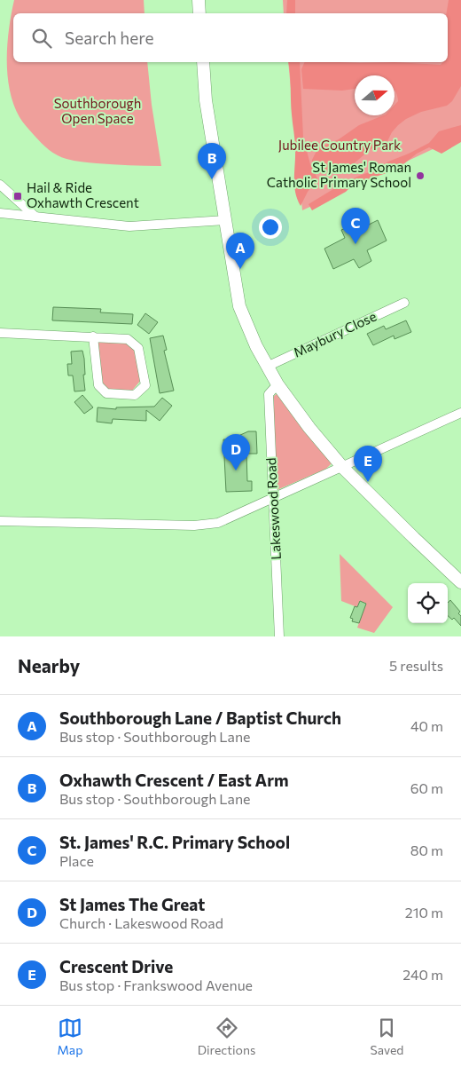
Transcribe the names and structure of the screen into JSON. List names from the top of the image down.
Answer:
{
  "streets": {
    "street": ["Maybury Close", "Lakeswood Road"]
  },
  "parks": ["Southborough Open Space", "Jubilee Country Park"],
  "places": {
    "other": ["St James' Roman Catholic Primary School"],
    "transit": ["Hail & Ride Oxhawth Crescent"]
  },
  "north": "right",
  "page": {
    "search": "Search here",
    "pins": [
      "B",
      "C",
      "A",
      "D",
      "E"
    ],
    "heading": ["Nearby", "5 results"],
    "list": [
      {
        "mark": "A",
        "name": "Southborough Lane / Baptist Church",
        "note": "Bus stop · Southborough Lane",
        "value": "40 m"
      },
      {
        "mark": "B",
        "name": "Oxhawth Crescent / East Arm",
        "note": "Bus stop · Southborough Lane",
        "value": "60 m"
      },
      {
        "mark": "C",
        "name": "St. James' R.C. Primary School",
        "note": "Place",
        "value": "80 m"
      },
      {
        "mark": "D",
        "name": "St James The Great",
        "note": "Church · Lakeswood Road",
        "value": "210 m"
      },
      {
        "mark": "E",
        "name": "Crescent Drive",
        "note": "Bus stop · Frankswood Avenue",
        "value": "240 m"
      }
    ],
    "nav": ["Map", "Directions", "Saved"]
  }
}
